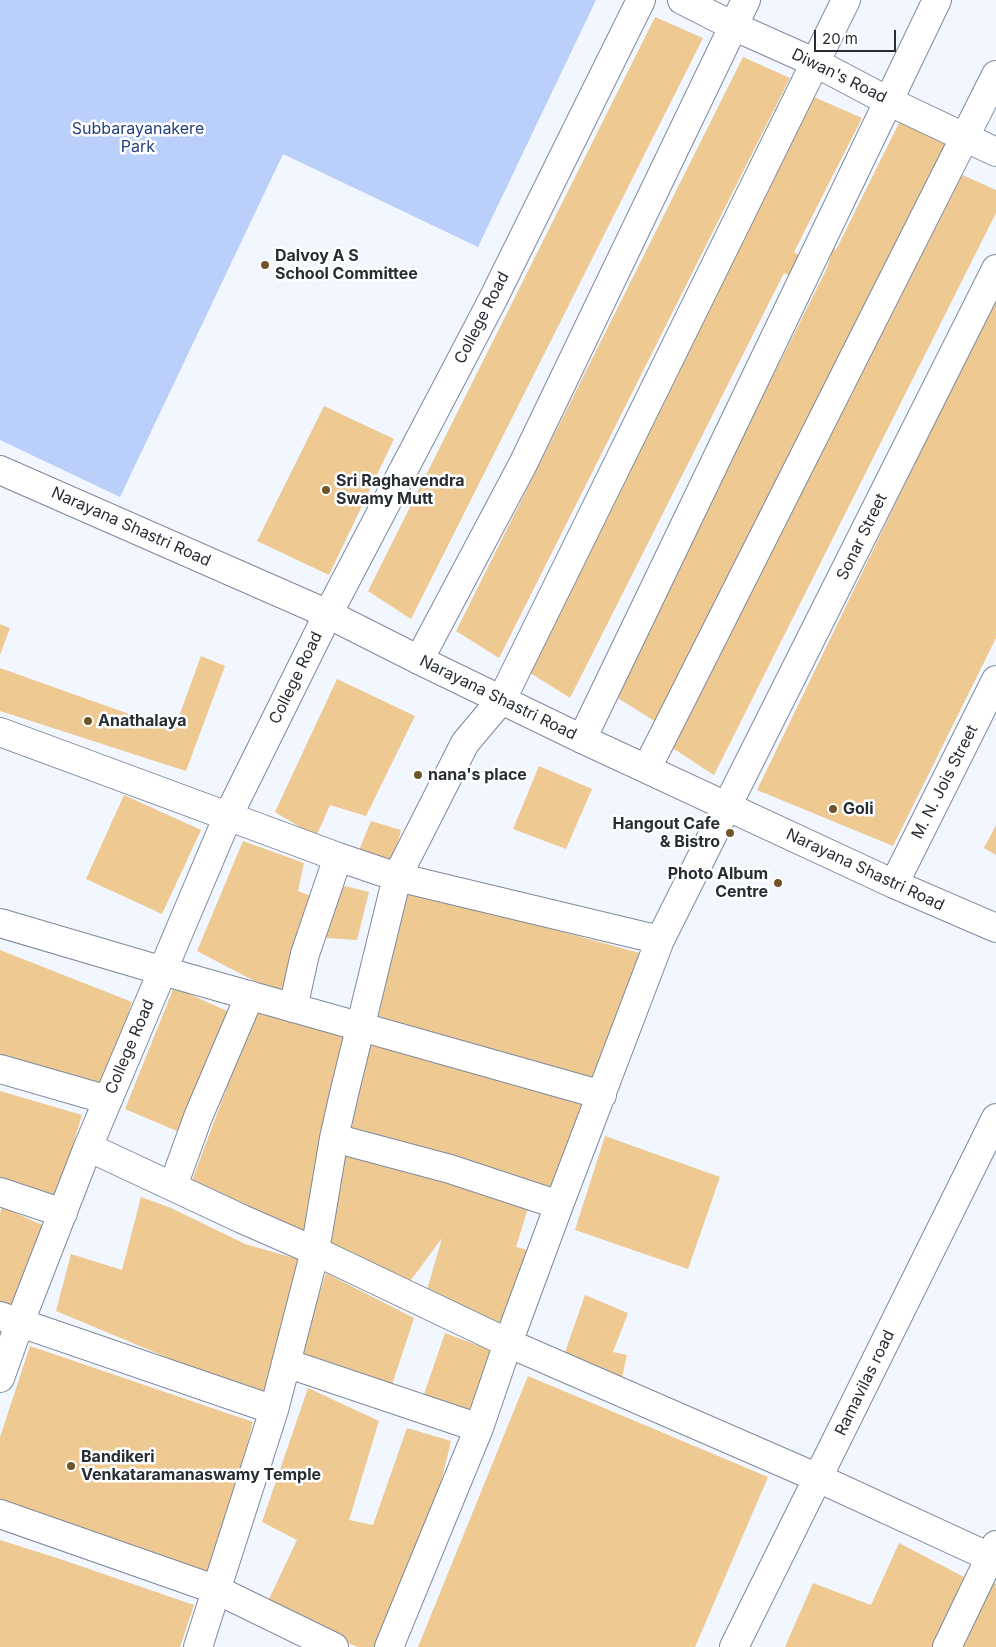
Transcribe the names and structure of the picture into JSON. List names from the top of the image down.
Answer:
{
  "streets": {
    "street": [
      "Diwan's Road",
      "College Road",
      "Narayana Shastri Road",
      "Sonar Street",
      "M. N. Jois Street",
      "Ramavilas road"
    ]
  },
  "crossings": [
    ["College Road", "Narayana Shastri Road"],
    ["Narayana Shastri Road", "Sonar Street"],
    ["Narayana Shastri Road", "M. N. Jois Street"]
  ],
  "parks": ["Subbarayanakere Park"],
  "places": [
    "Dalvoy A S School Committee",
    "Sri Raghavendra Swamy Mutt",
    "Anathalaya",
    "nana's place",
    "Goli",
    "Hangout Cafe & Bistro",
    "Photo Album Centre",
    "Bandikeri Venkataramanaswamy Temple"
  ],
  "scale_bar": "20 m"
}
